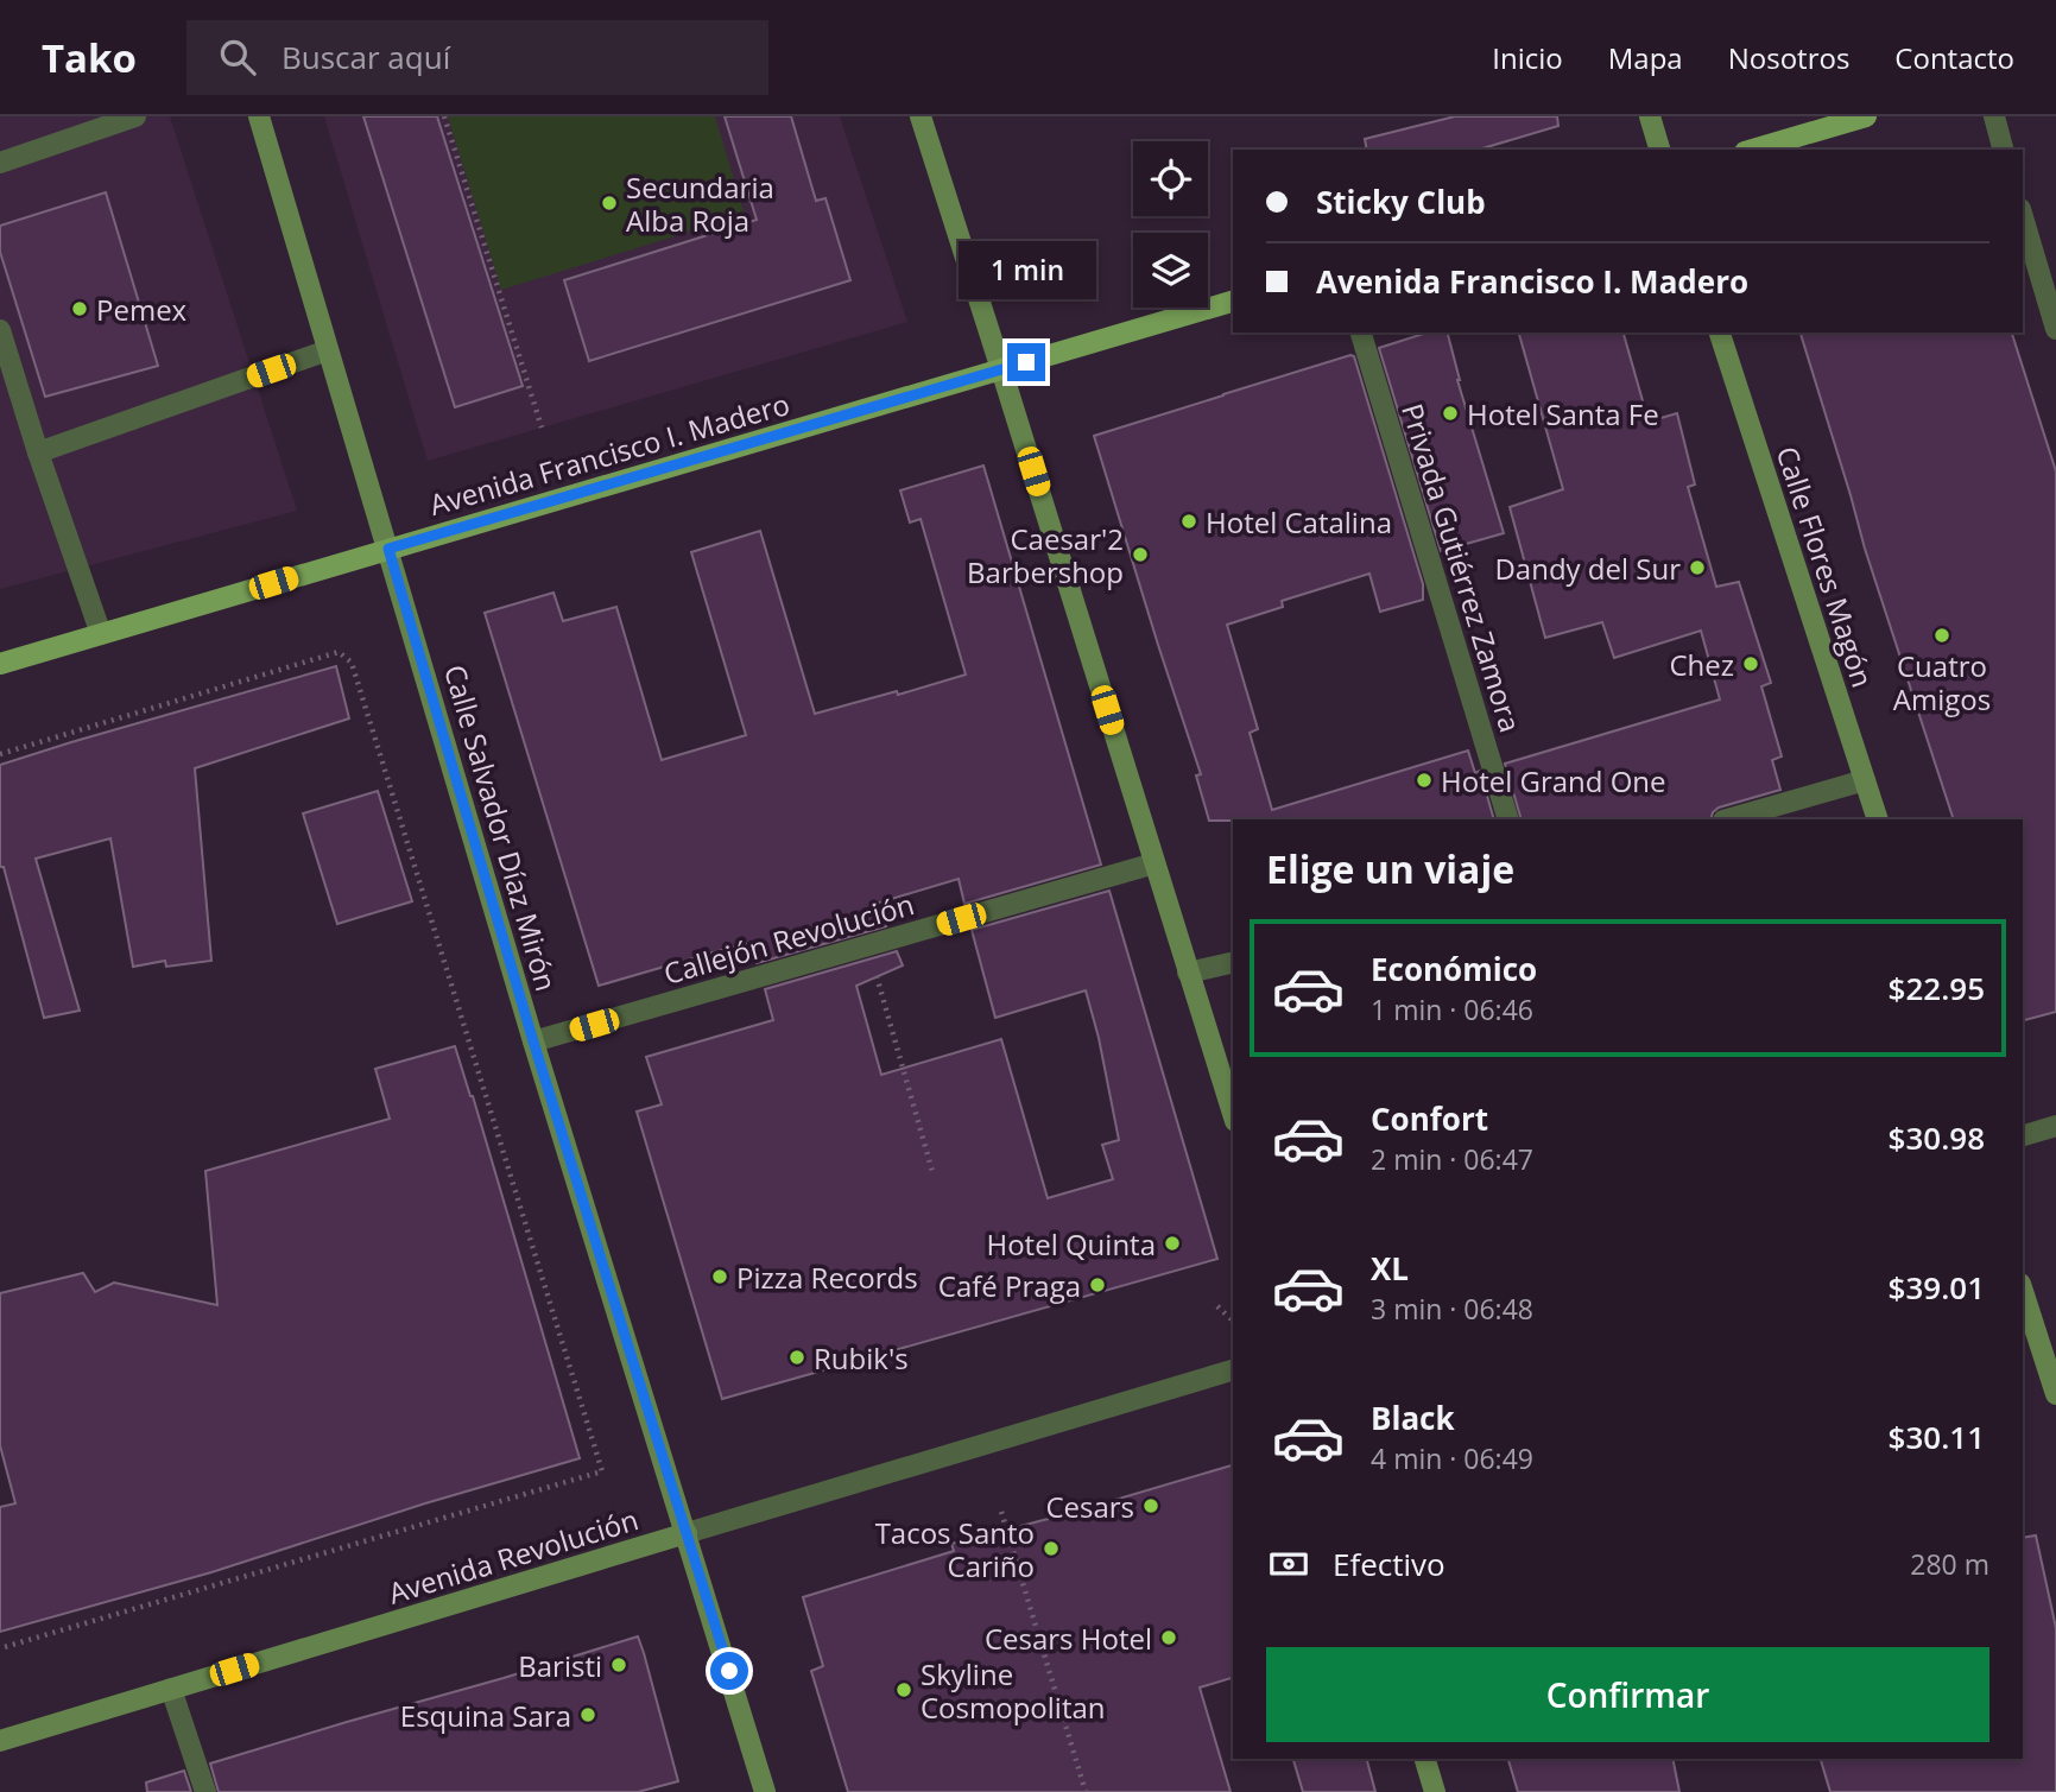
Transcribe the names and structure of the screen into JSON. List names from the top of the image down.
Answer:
{
  "streets": {
    "main road": [
      "Avenida Francisco I. Madero",
      "Calle Flores Magón",
      "Calle Salvador Díaz Mirón",
      "Avenida Revolución"
    ],
    "street": ["Privada Gutiérrez Zamora", "Callejón Revolución"]
  },
  "crossings": [
    ["Avenida Francisco I. Madero", "Calle Salvador Díaz Mirón"],
    ["Calle Salvador Díaz Mirón", "Callejón Revolución"],
    ["Calle Salvador Díaz Mirón", "Avenida Revolución"]
  ],
  "places": [
    "Secundaria Alba Roja",
    "Pemex",
    "Hotel Santa Fe",
    "Hotel Catalina",
    "Caesar'2 Barbershop",
    "Dandy del Sur",
    "Cuatro Amigos",
    "Chez",
    "Hotel Grand One",
    "Hotel Quinta",
    "Pizza Records",
    "Café Praga",
    "Rubik's",
    "Cesars",
    "Tacos Santo Cariño",
    "Cesars Hotel",
    "Baristi",
    "Skyline Cosmopolitan",
    "Esquina Sara"
  ],
  "page": {
    "header": "Tako",
    "search": "Buscar aquí",
    "nav": [
      "Inicio",
      "Mapa",
      "Nosotros",
      "Contacto"
    ],
    "banner": ["Sticky Club", "Avenida Francisco I. Madero"],
    "bubble": "1 min",
    "heading": "Elige un viaje",
    "list": [
      {
        "name": "Económico",
        "note": "1 min · 06:46",
        "value": "$22.95"
      },
      {
        "name": "Confort",
        "note": "2 min · 06:47",
        "value": "$30.98"
      },
      {
        "name": "XL",
        "note": "3 min · 06:48",
        "value": "$39.01"
      },
      {
        "name": "Black",
        "note": "4 min · 06:49",
        "value": "$30.11"
      }
    ],
    "pay": ["Efectivo", "280 m"],
    "buttons": "Confirmar"
  }
}
